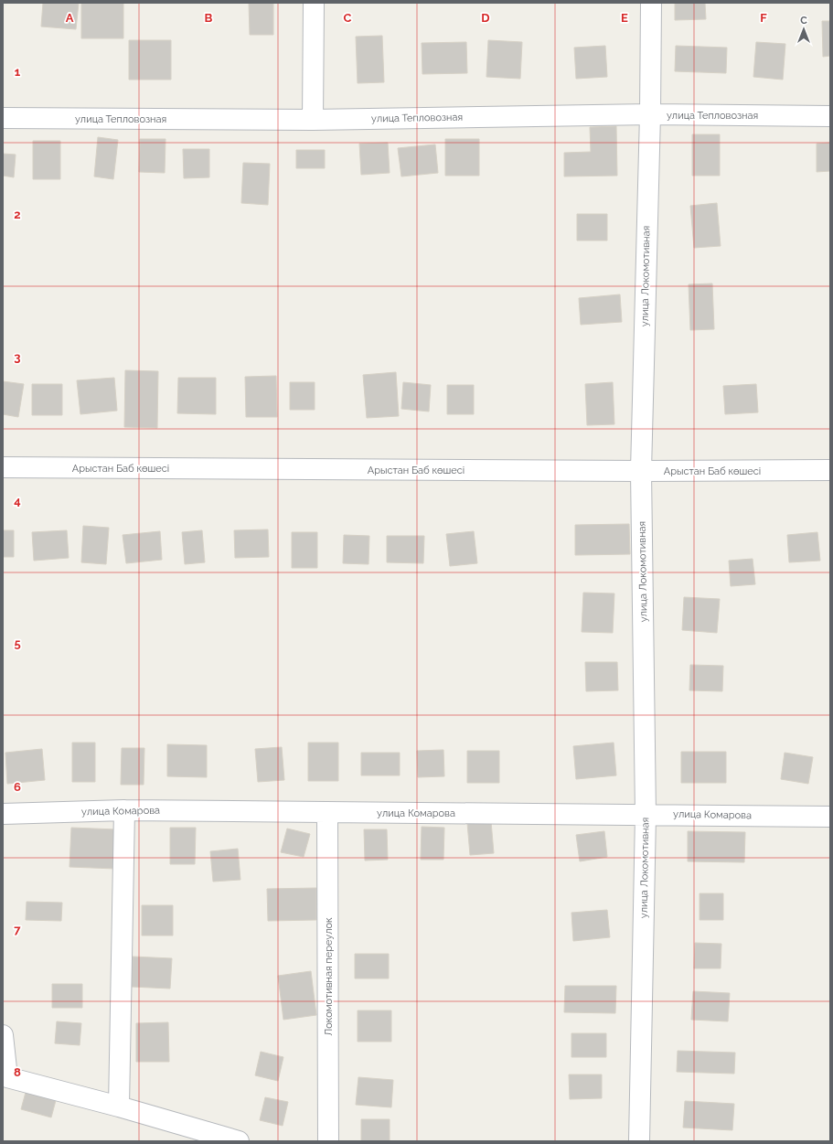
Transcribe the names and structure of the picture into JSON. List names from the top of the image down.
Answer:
{
  "streets": {
    "street": [
      "улица Тепловозная",
      "улица Локомотивная",
      "Арыстан Баб көшесі",
      "улица Комарова",
      "Локомотивная переулок"
    ]
  },
  "crossings": [
    ["улица Тепловозная", "улица Локомотивная"],
    ["улица Локомотивная", "Арыстан Баб көшесі"],
    ["улица Локомотивная", "улица Комарова"],
    ["улица Комарова", "Локомотивная переулок"]
  ],
  "north": "top",
  "grid": {
    "columns": [
      "A",
      "B",
      "C",
      "D",
      "E",
      "F"
    ],
    "rows": [
      "1",
      "2",
      "3",
      "4",
      "5",
      "6",
      "7",
      "8"
    ]
  }
}
